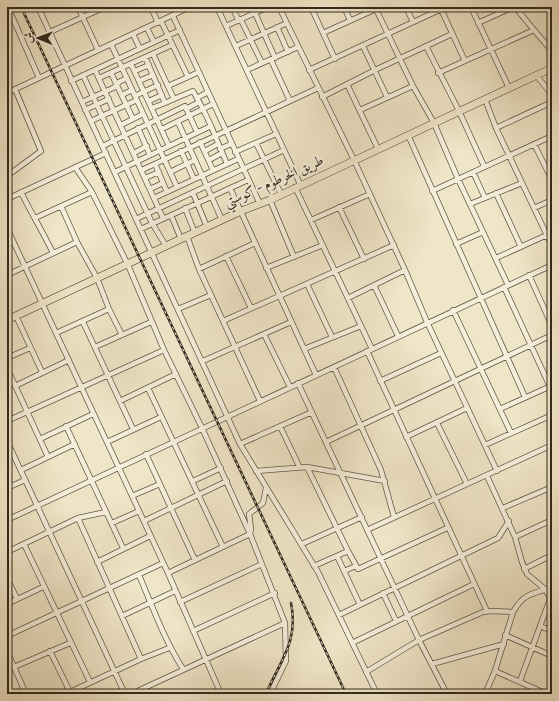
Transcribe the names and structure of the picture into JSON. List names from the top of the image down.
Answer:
{
  "streets": {
    "highway": ["طريق الخرطوم - كوستي"]
  },
  "north": "left"
}
